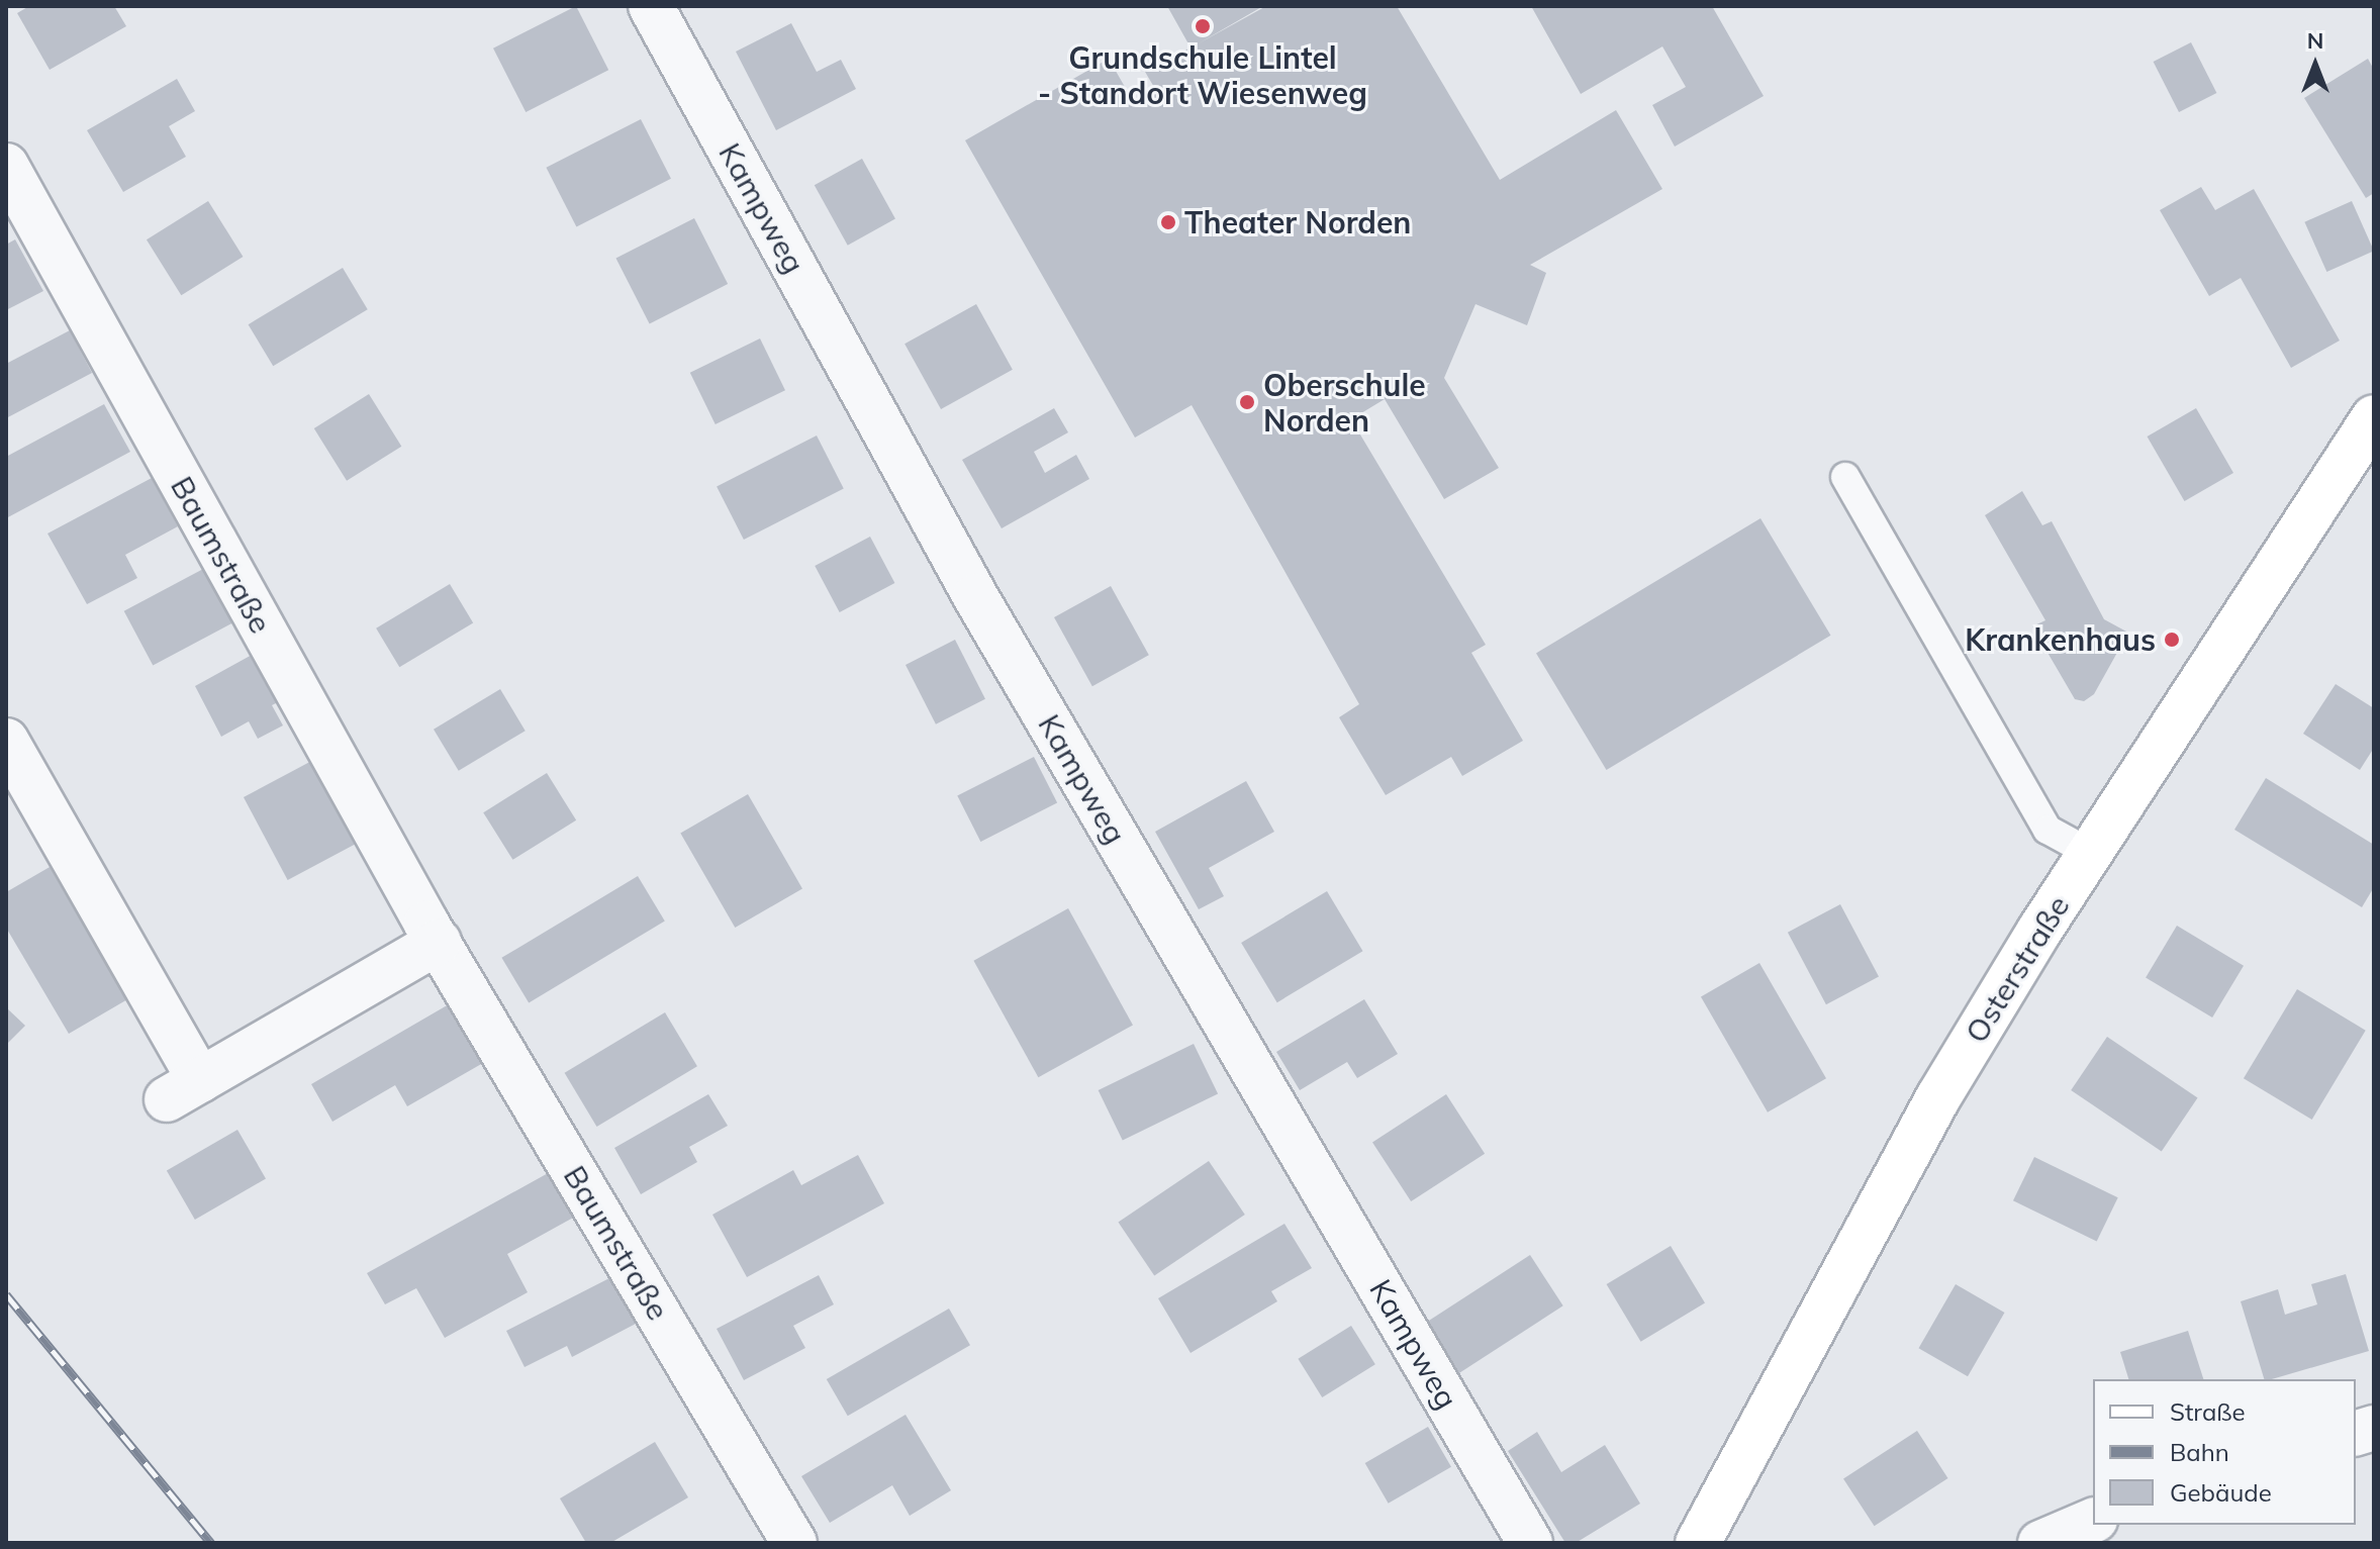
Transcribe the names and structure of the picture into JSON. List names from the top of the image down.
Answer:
{
  "streets": {
    "street": ["Kampweg", "Baumstraße", "Osterstraße"]
  },
  "places": [
    "Grundschule Lintel - Standort Wiesenweg",
    "Theater Norden",
    "Oberschule Norden",
    "Krankenhaus"
  ],
  "legend": ["Straße", "Bahn", "Gebäude"],
  "north": "top"
}
